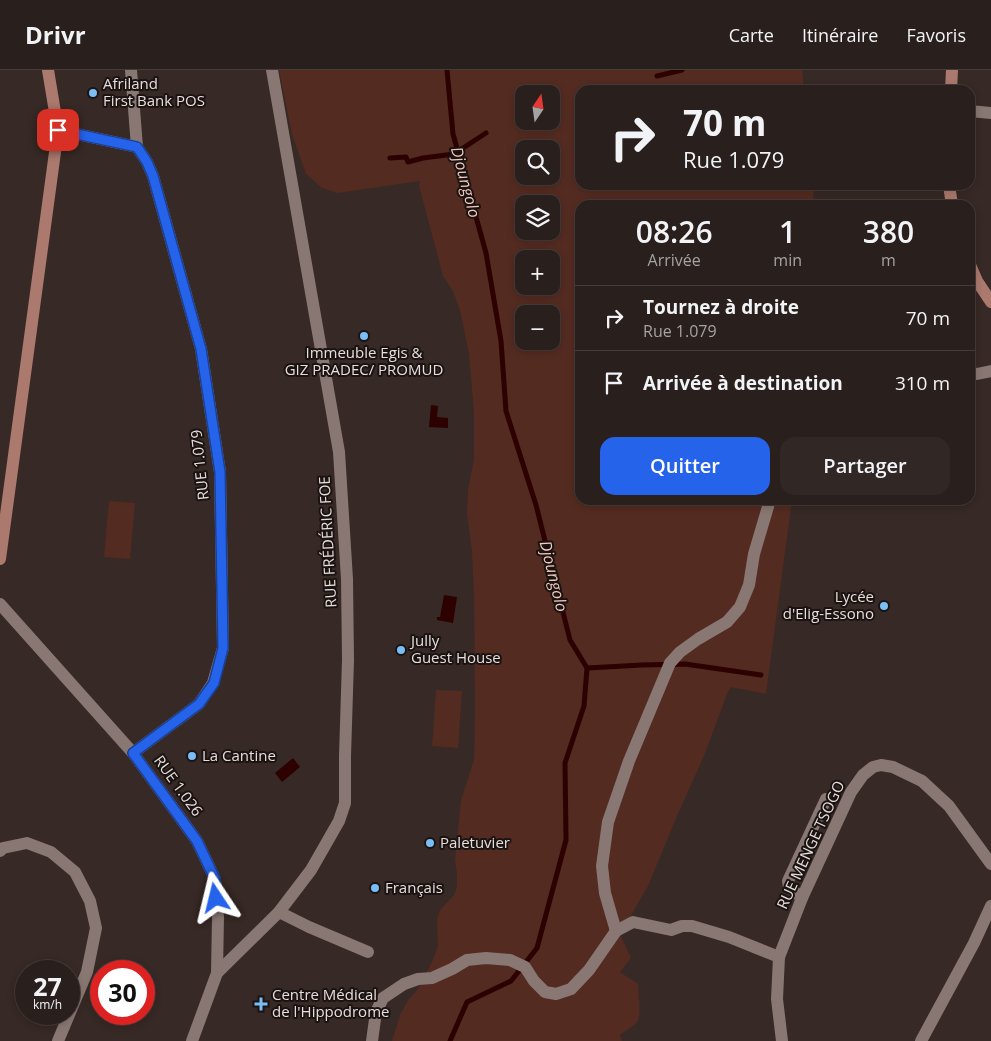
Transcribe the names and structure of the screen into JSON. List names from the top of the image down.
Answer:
{
  "streets": {
    "street": [
      "RUE 1.079",
      "RUE FRÉDÉRIC FOE",
      "RUE 1.026",
      "RUE MENGE TSOGO"
    ]
  },
  "crossings": [
    ["RUE 1.079", "RUE 1.026"],
    ["RUE FRÉDÉRIC FOE", "RUE 1.026"]
  ],
  "water": ["Djoungolo"],
  "places": {
    "other": [
      "Afriland First Bank POS",
      "Immeuble Egis & GIZ PRADEC/ PROMUD",
      "Lycée d'Elig-Essono",
      "Jully Guest House",
      "La Cantine",
      "Paletuvier",
      "Français"
    ],
    "health": ["Centre Médical de l'Hippodrome"]
  },
  "north": "top",
  "page": {
    "header": "Drivr",
    "nav": ["Carte", "Itinéraire", "Favoris"],
    "map_buttons": ["+", "−"],
    "turn": ["70 m", "Rue 1.079"],
    "eta": [
      "08:26",
      "Arrivée",
      "1",
      "min",
      "380",
      "m"
    ],
    "list": [
      {
        "name": "Tournez à droite",
        "note": "Rue 1.079",
        "value": "70 m"
      },
      {
        "name": "Arrivée à destination",
        "value": "310 m"
      }
    ],
    "buttons": ["Quitter", "Partager"],
    "speed": "27 km/h",
    "limit": "30"
  }
}
